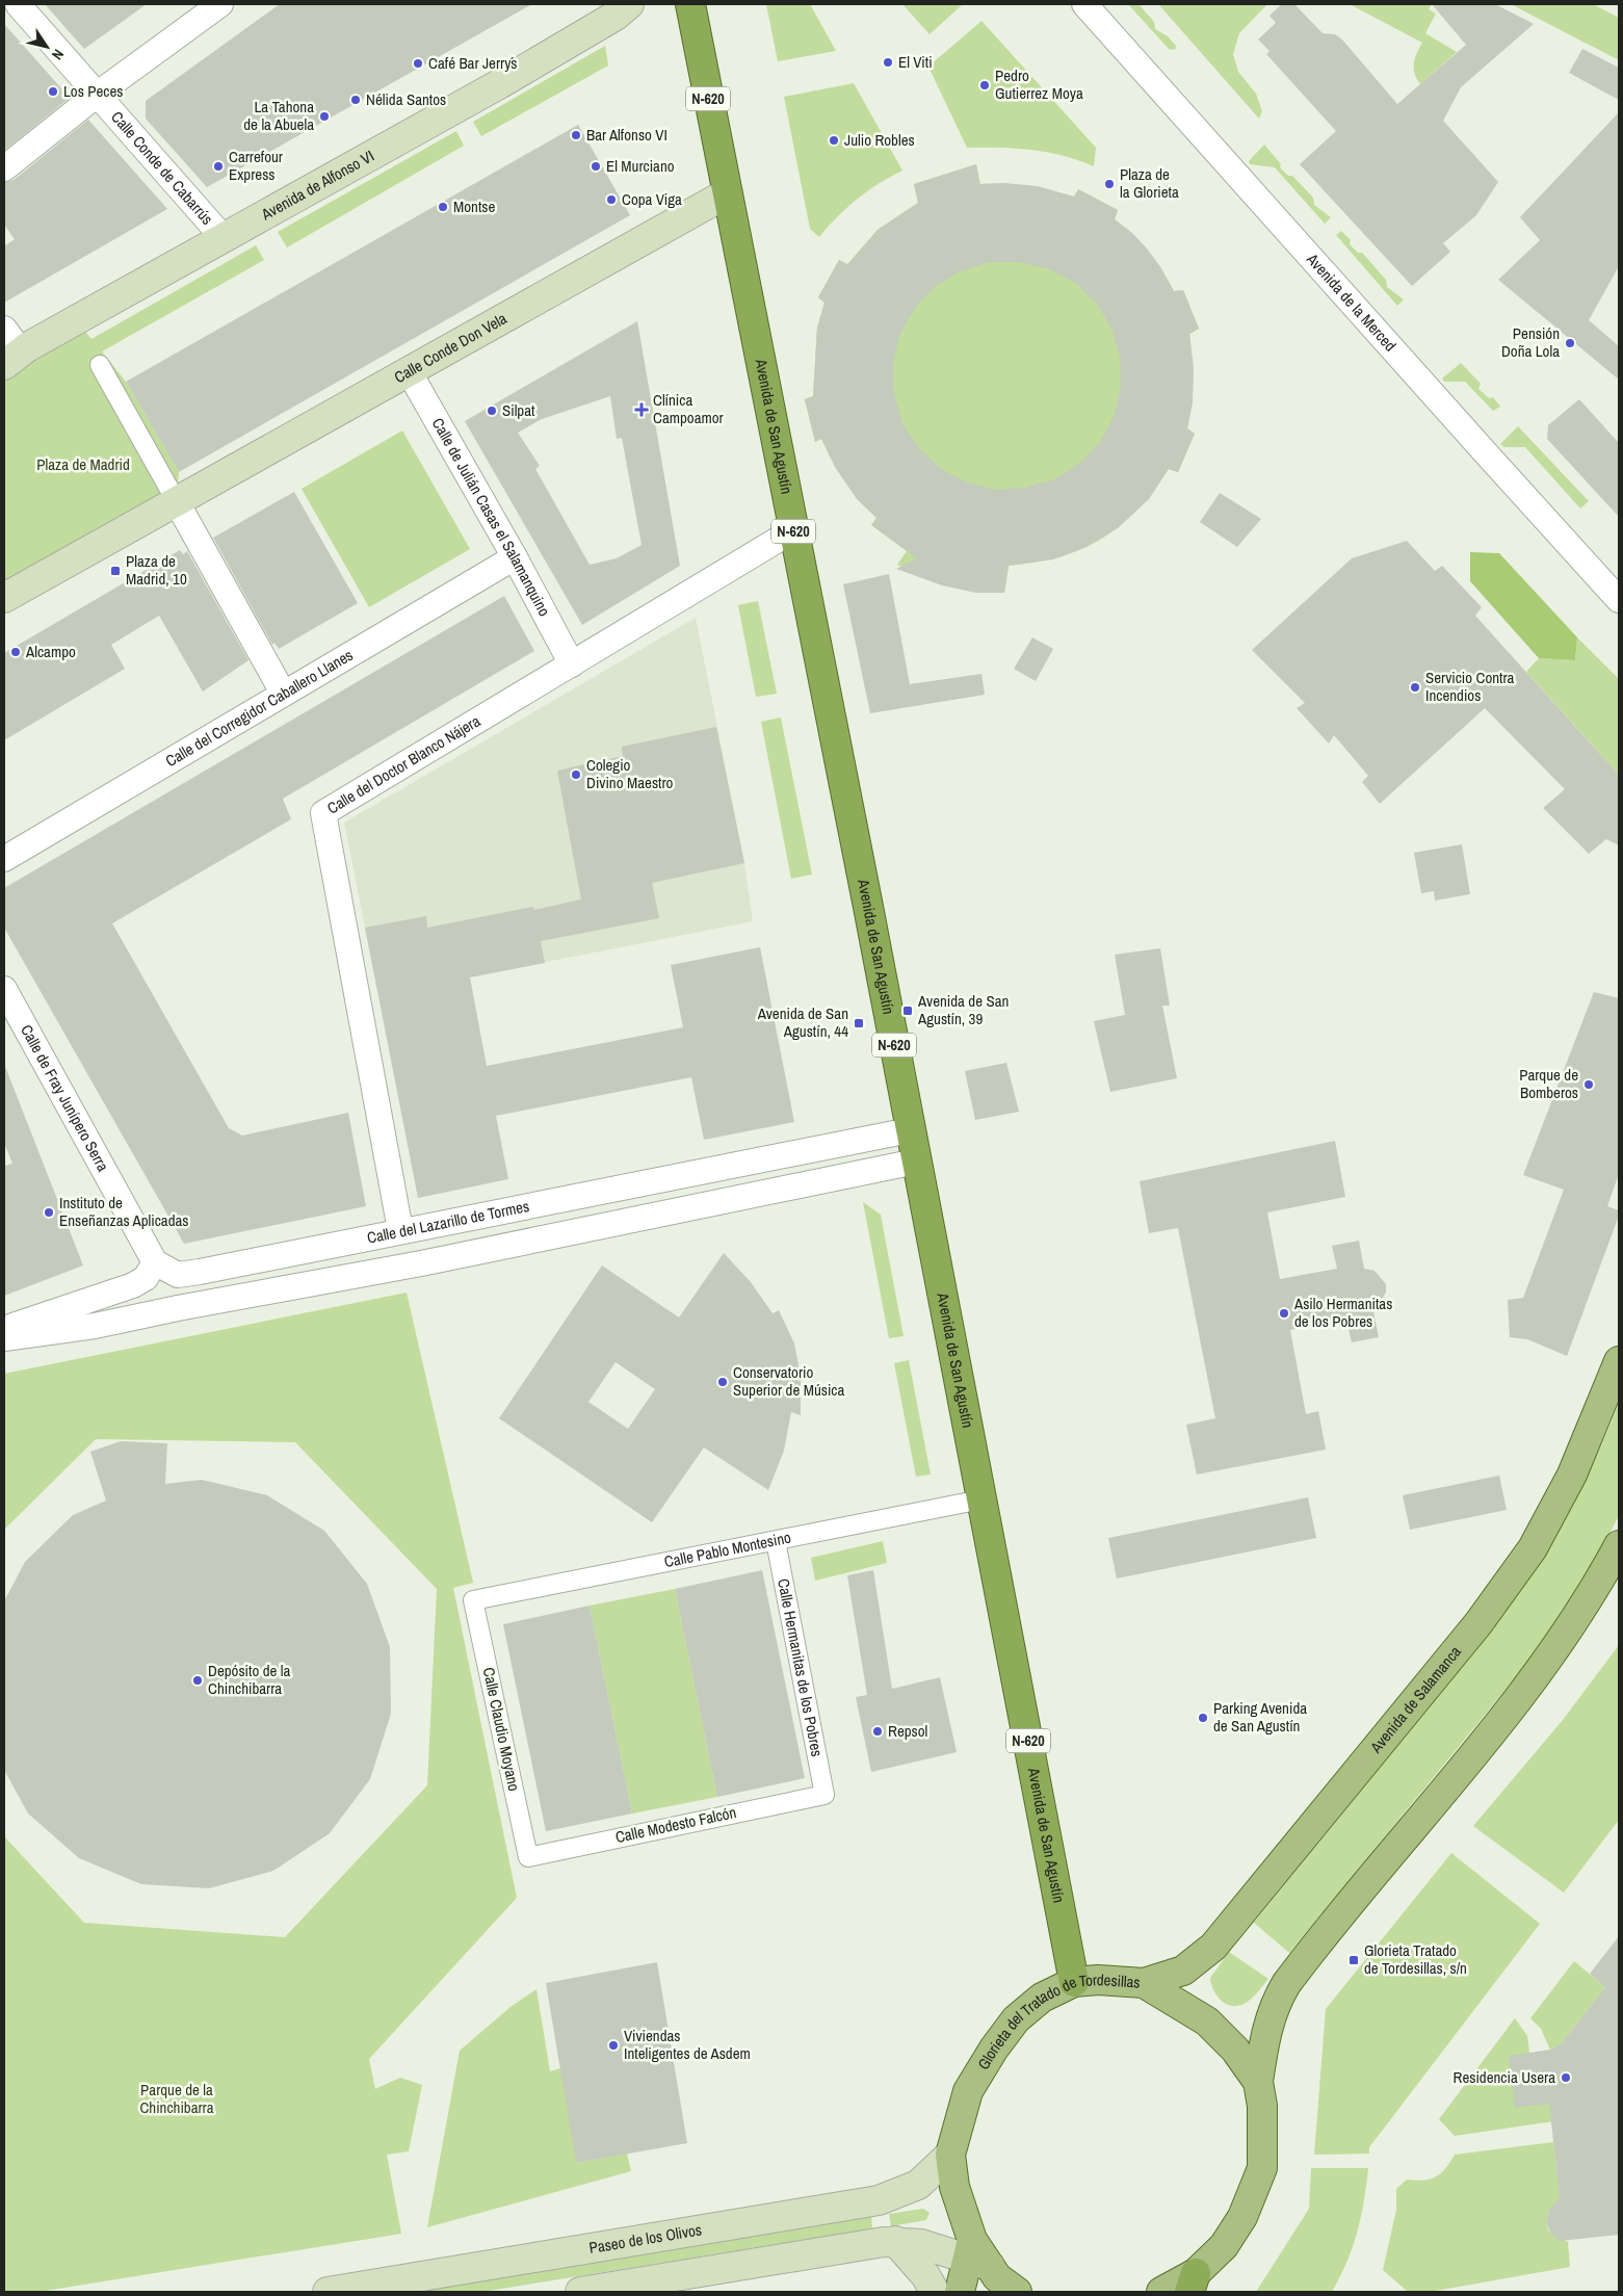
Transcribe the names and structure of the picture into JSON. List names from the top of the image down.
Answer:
{
  "streets": {
    "highway": ["N-620", "Avenida de San Agustín"],
    "main road": [
      "Avenida de Alfonso VI",
      "Calle Conde Don Vela",
      "Avenida de Salamanca",
      "Glorieta del Tratado de Tordesillas",
      "Paseo de los Olivos"
    ],
    "street": [
      "Calle Conde de Cabarrús",
      "Avenida de la Merced",
      "Calle de Julián Casas el Salamanquino",
      "Calle del Corregidor Caballero Llanes",
      "Calle del Doctor Blanco Nájera",
      "Calle de Fray Junípero Serra",
      "Calle del Lazarillo de Tormes",
      "Calle Pablo Montesino",
      "Calle Hermanitas de los Pobres",
      "Calle Claudio Moyano",
      "Calle Modesto Falcón"
    ]
  },
  "crossings": [
    ["Calle Conde de Cabarrús", "Avenida de Alfonso VI"],
    ["Calle Conde Don Vela", "Avenida de San Agustín"],
    ["Calle Conde Don Vela", "Calle de Julián Casas el Salamanquino"],
    ["Avenida de San Agustín", "Calle del Doctor Blanco Nájera"],
    ["Avenida de San Agustín", "Calle del Lazarillo de Tormes"],
    ["Avenida de San Agustín", "Calle Pablo Montesino"],
    ["Avenida de San Agustín", "Glorieta del Tratado de Tordesillas"],
    ["Calle de Julián Casas el Salamanquino", "Calle del Corregidor Caballero Llanes"],
    ["Calle de Julián Casas el Salamanquino", "Calle del Doctor Blanco Nájera"],
    ["Calle del Doctor Blanco Nájera", "Calle del Lazarillo de Tormes"],
    ["Calle de Fray Junípero Serra", "Calle del Lazarillo de Tormes"],
    ["Calle Pablo Montesino", "Calle Hermanitas de los Pobres"],
    ["Calle Pablo Montesino", "Calle Claudio Moyano"],
    ["Calle Hermanitas de los Pobres", "Calle Modesto Falcón"],
    ["Avenida de Salamanca", "Glorieta del Tratado de Tordesillas"],
    ["Calle Claudio Moyano", "Calle Modesto Falcón"],
    ["Glorieta del Tratado de Tordesillas", "Paseo de los Olivos"]
  ],
  "parks": ["Plaza de Madrid", "Parque de la Chinchibarra"],
  "places": {
    "other": [
      "El Viti",
      "Café Bar Jerry´s",
      "Pedro Gutierrez Moya",
      "Los Peces",
      "Nélida Santos",
      "La Tahona de la Abuela",
      "Bar Alfonso VI",
      "Julio Robles",
      "Carrefour Express",
      "El Murciano",
      "Plaza de la Glorieta",
      "Copa Viga",
      "Montse",
      "Pensión Doña Lola",
      "Silpat",
      "Alcampo",
      "Servicio Contra Incendios",
      "Colegio Divino Maestro",
      "Parque de Bomberos",
      "Instituto de Enseñanzas Aplicadas",
      "Asilo Hermanitas de los Pobres",
      "Conservatorio Superior de Música",
      "Depósito de la Chinchibarra",
      "Parking Avenida de San Agustín",
      "Repsol",
      "Viviendas Inteligentes de Asdem",
      "Residencia Usera"
    ],
    "health": ["Clínica Campoamor"],
    "transit": [
      "Plaza de Madrid, 10",
      "Avenida de San Agustín, 39",
      "Avenida de San Agustín, 44",
      "Glorieta Tratado de Tordesillas, s/n"
    ]
  },
  "north": "bottom right"
}
